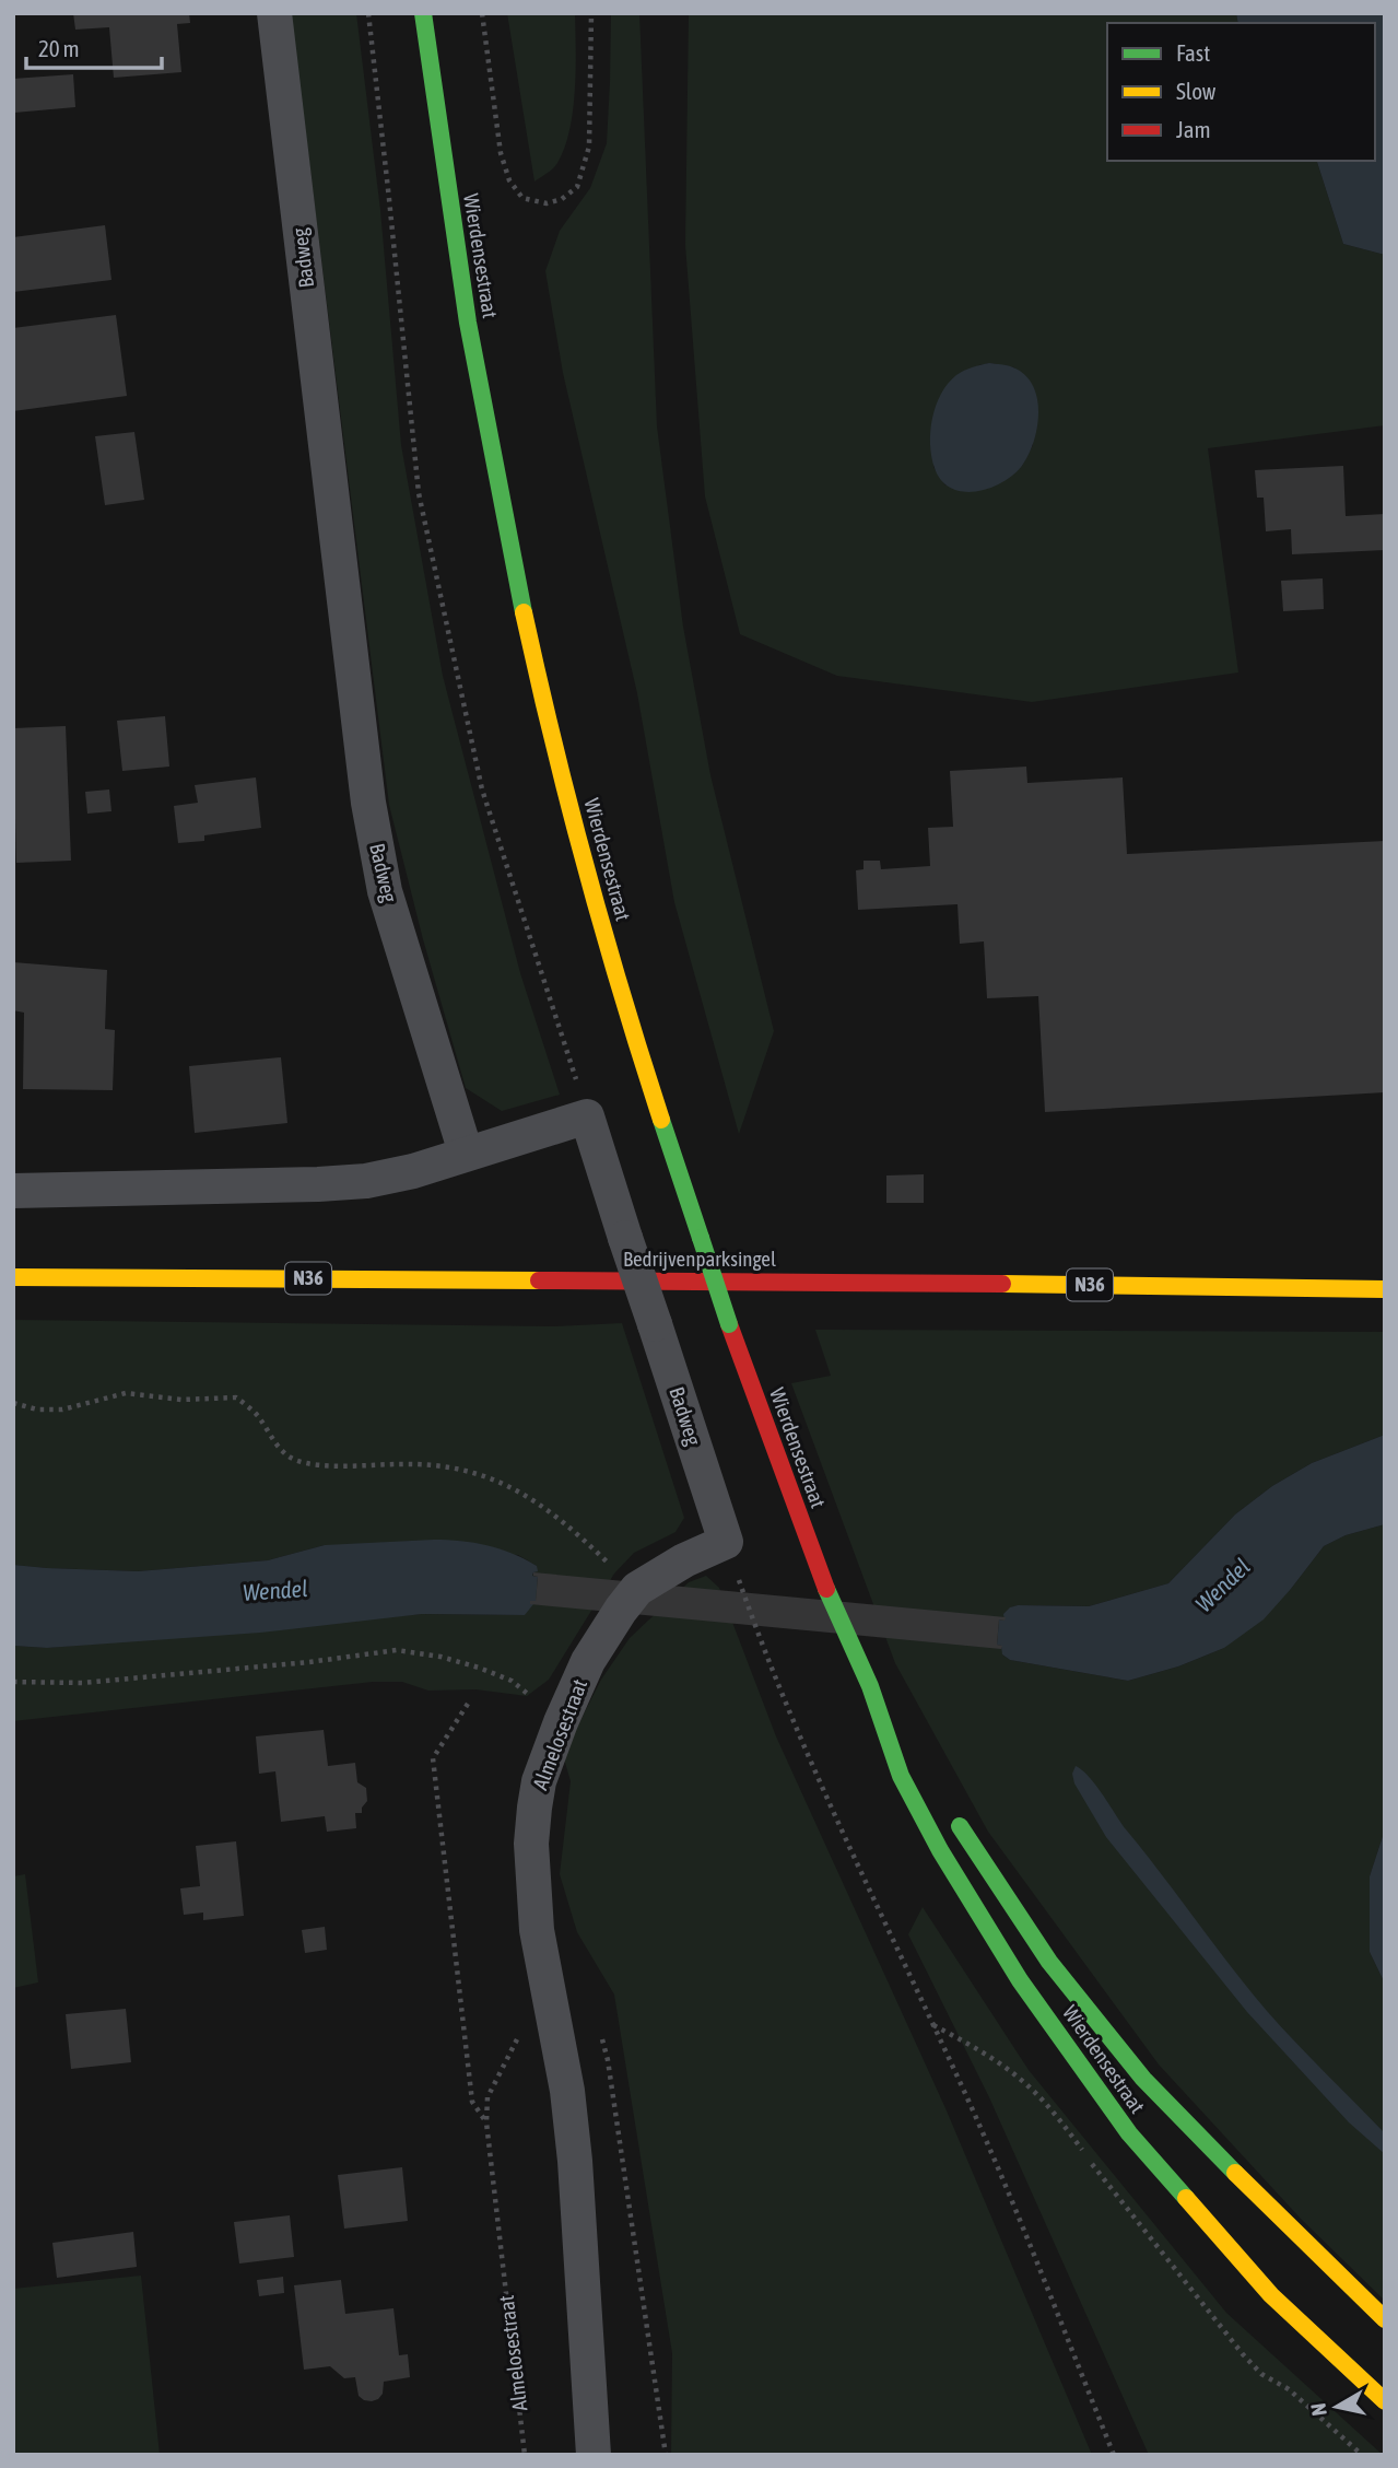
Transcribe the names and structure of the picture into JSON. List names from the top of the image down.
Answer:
{
  "streets": {
    "main road": ["Wierdensestraat", "Bedrijvenparksingel", "N36"],
    "street": ["Badweg", "Almelosestraat"]
  },
  "crossings": [
    ["Badweg", "Almelosestraat"]
  ],
  "water": ["Wendel"],
  "legend": ["Fast", "Slow", "Jam"],
  "scale_bar": "20 m",
  "north": "left"
}
